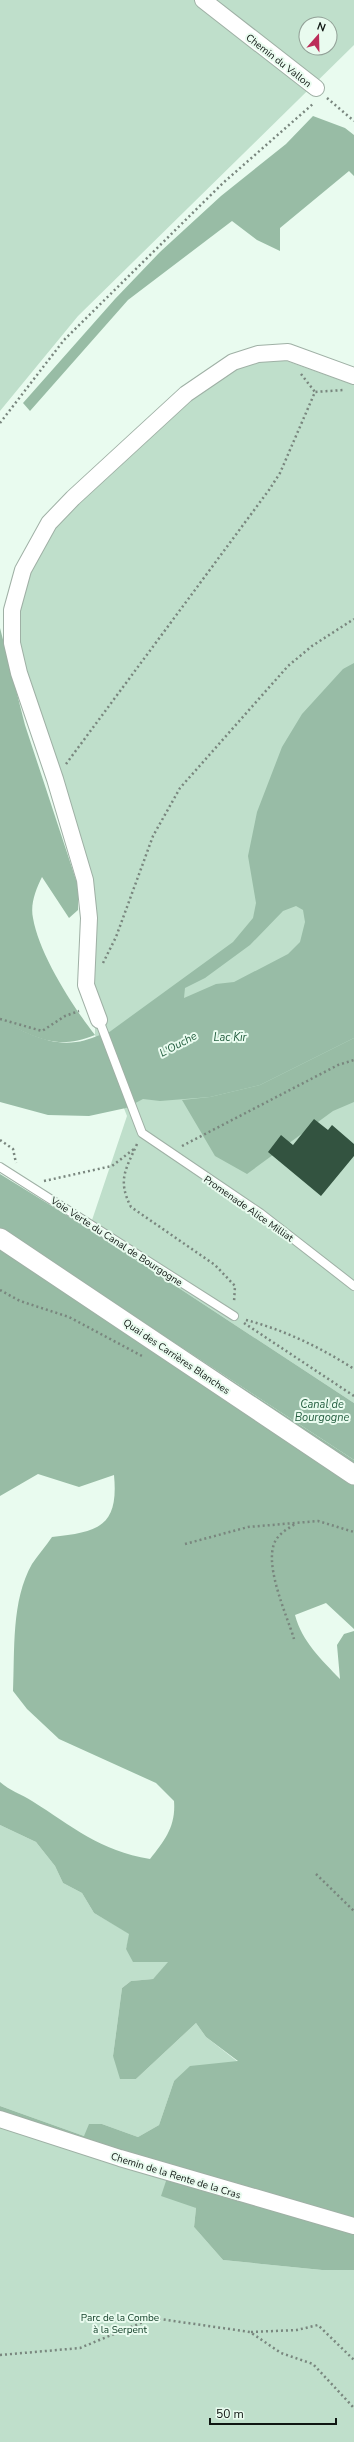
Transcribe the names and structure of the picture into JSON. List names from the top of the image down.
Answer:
{
  "streets": {
    "street": ["Chemin du Vallon", "Quai des Carrières Blanches", "Chemin de la Rente de la Cras"],
    "lane": ["Promenade Alice Milliat", "Voie Verte du Canal de Bourgogne"]
  },
  "water": ["Lac Kir", "L'Ouche", "Canal de Bourgogne"],
  "parks": ["Parc de la Combe à la Serpent"],
  "scale_bar": "50 m",
  "north": "top"
}
